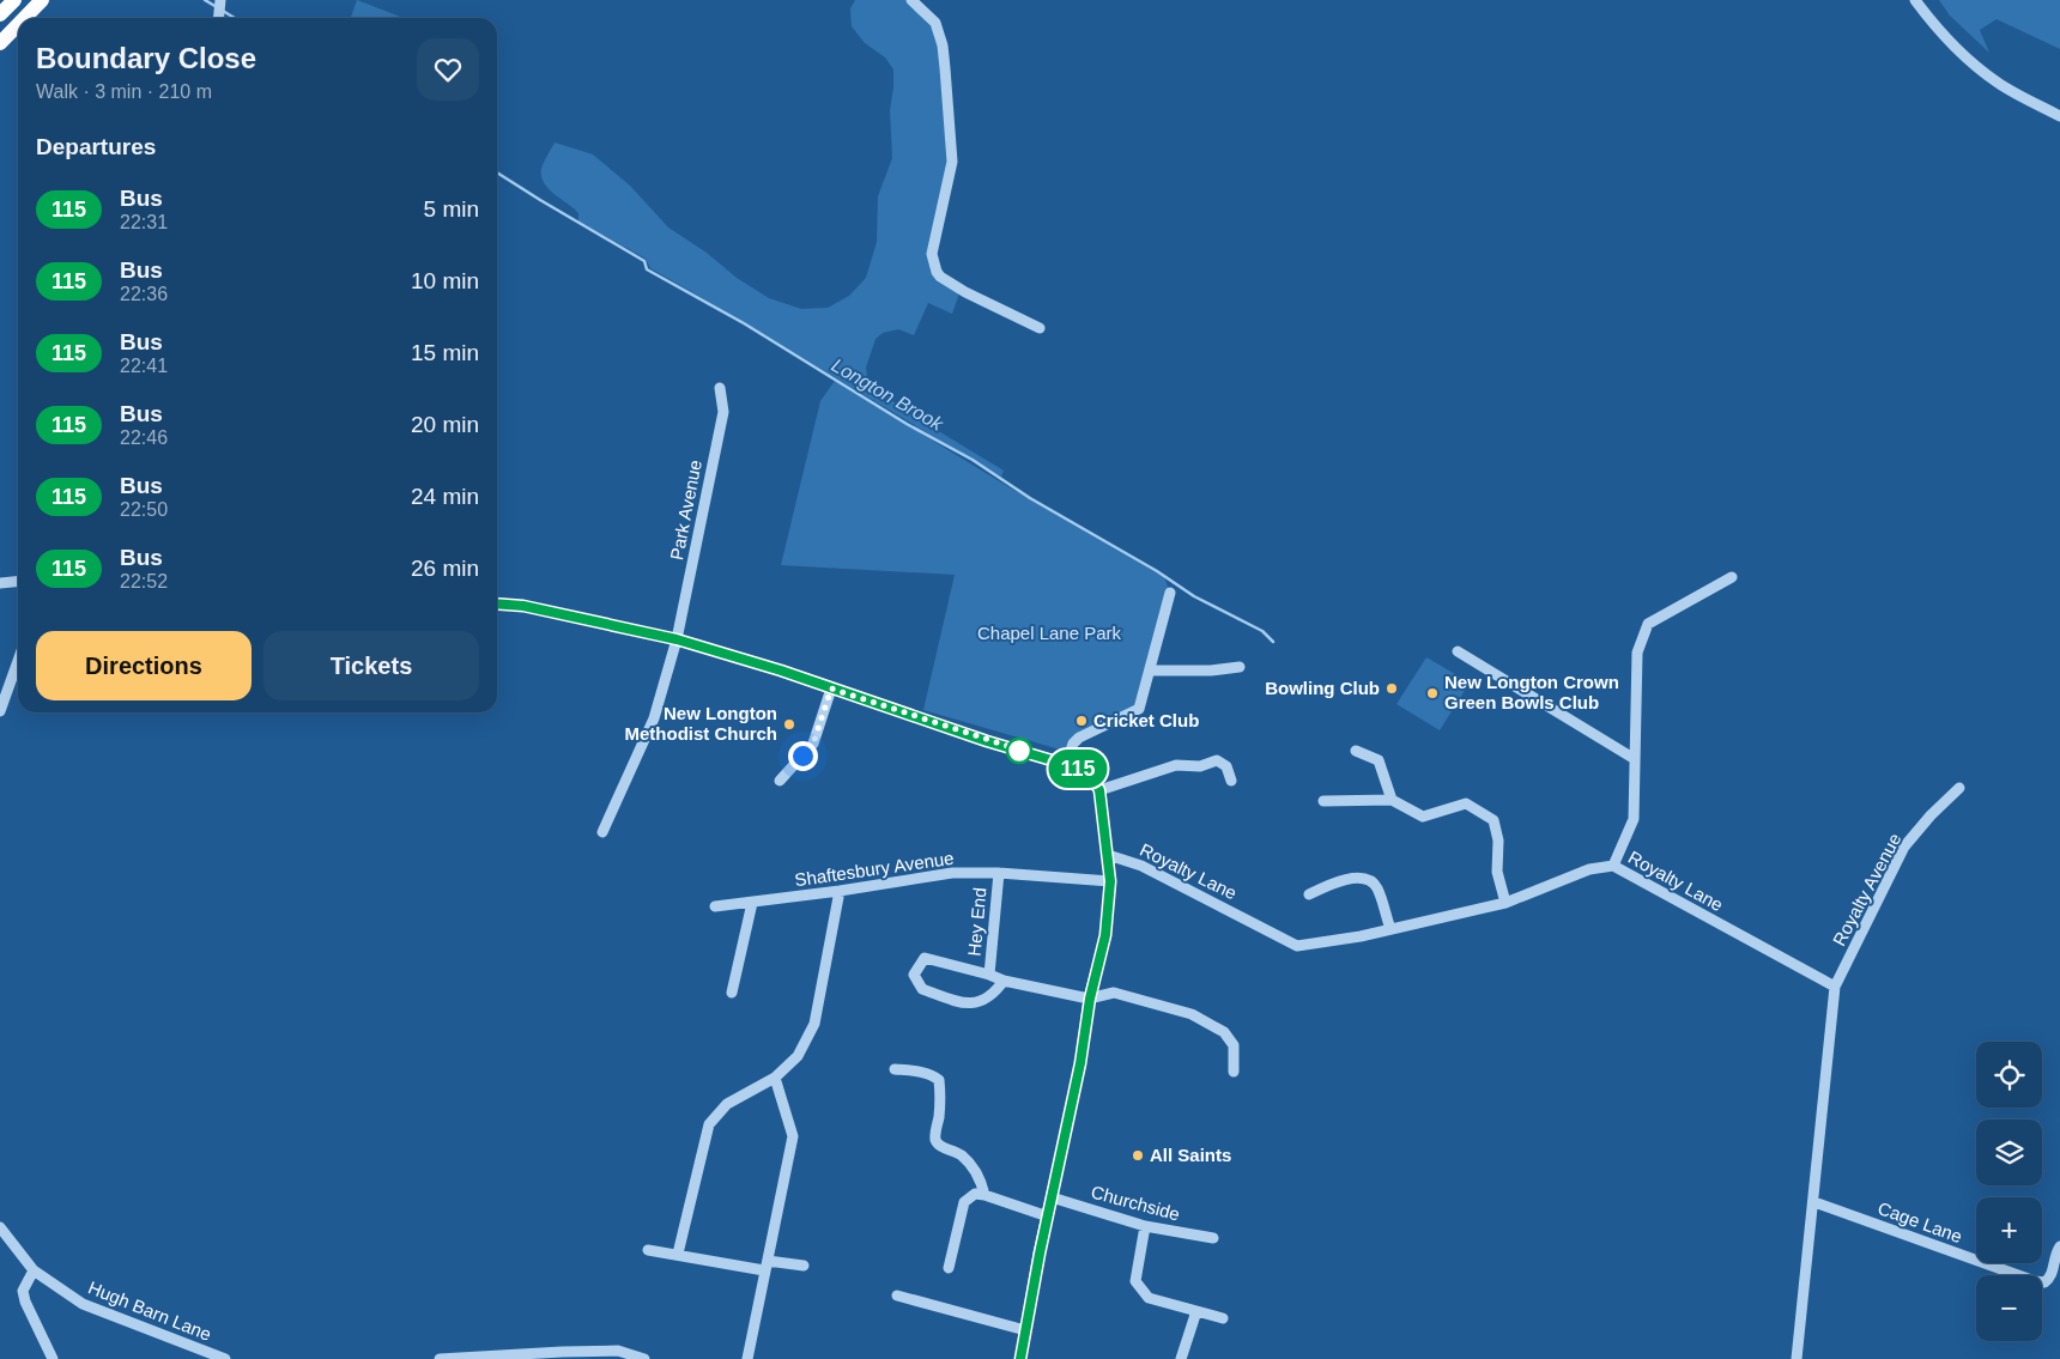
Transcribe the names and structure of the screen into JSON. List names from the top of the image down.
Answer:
{
  "streets": {
    "street": [
      "Park Avenue",
      "Shaftesbury Avenue",
      "Royalty Lane",
      "Royalty Avenue",
      "Hey End",
      "Churchside",
      "Cage Lane",
      "Hugh Barn Lane"
    ]
  },
  "crossings": [
    ["Shaftesbury Avenue", "Hey End"],
    ["Royalty Lane", "Royalty Avenue"]
  ],
  "water": ["Longton Brook"],
  "parks": ["Chapel Lane Park"],
  "places": [
    "Bowling Club",
    "New Longton Crown Green Bowls Club",
    "Cricket Club",
    "New Longton Methodist Church",
    "All Saints"
  ],
  "lines": ["bus line 115"],
  "page": {
    "on_map": "115",
    "heading": [
      ["Boundary Close", "Walk · 3 min · 210 m"],
      "Departures"
    ],
    "list": [
      {
        "mark": "115",
        "name": "Bus",
        "note": "22:31",
        "value": "5 min"
      },
      {
        "mark": "115",
        "name": "Bus",
        "note": "22:36",
        "value": "10 min"
      },
      {
        "mark": "115",
        "name": "Bus",
        "note": "22:41",
        "value": "15 min"
      },
      {
        "mark": "115",
        "name": "Bus",
        "note": "22:46",
        "value": "20 min"
      },
      {
        "mark": "115",
        "name": "Bus",
        "note": "22:50",
        "value": "24 min"
      },
      {
        "mark": "115",
        "name": "Bus",
        "note": "22:52",
        "value": "26 min"
      }
    ],
    "buttons": ["Directions", "Tickets"],
    "map_buttons": ["+", "−"]
  }
}
